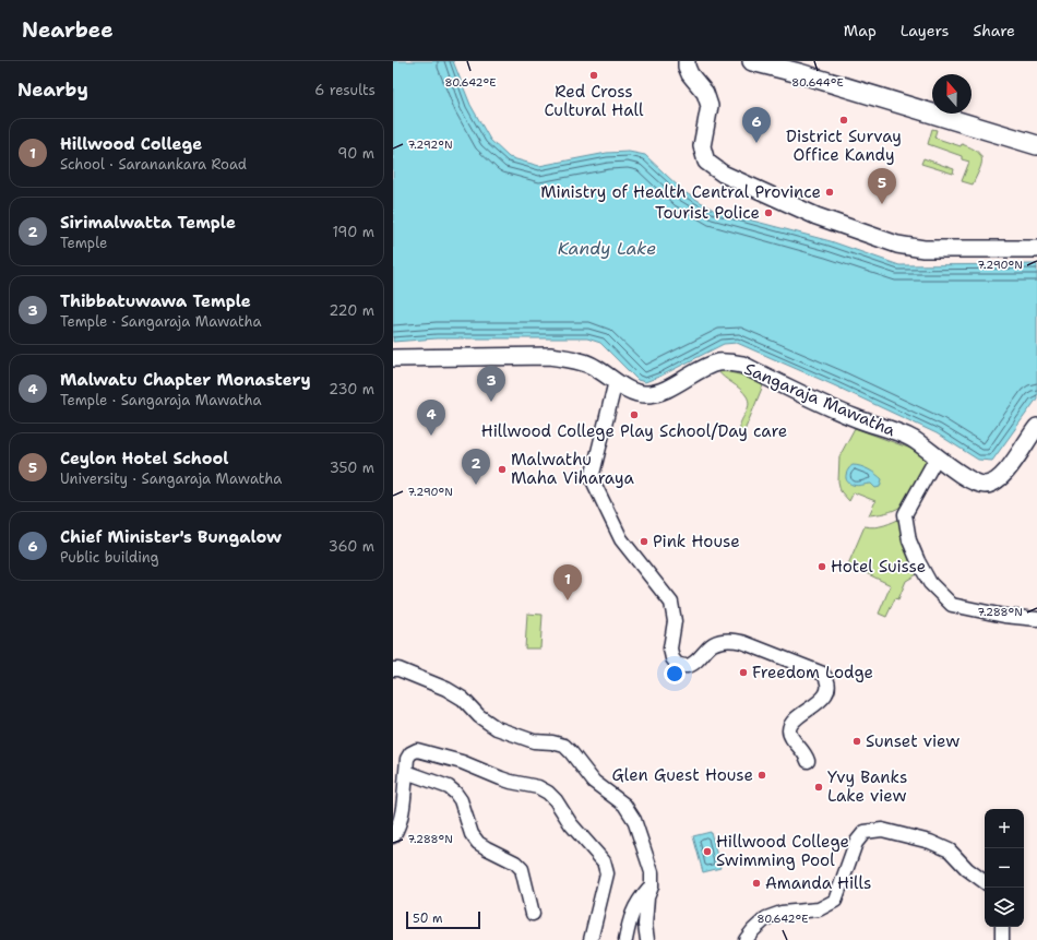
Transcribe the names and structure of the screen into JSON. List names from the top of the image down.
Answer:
{
  "streets": {
    "main road": ["Sangaraja Mawatha"]
  },
  "water": ["Kandy Lake"],
  "places": [
    "Red Cross Cultural Hall",
    "District Survay Office Kandy",
    "Ministry of Health Central Province",
    "Tourist Police",
    "Hillwood College Play School/Day care",
    "Malwathu Maha Viharaya",
    "Pink House",
    "Hotel Suisse",
    "Freedom Lodge",
    "Sunset view",
    "Glen Guest House",
    "Yvy Banks Lake view",
    "Hillwood College Swimming Pool",
    "Amanda Hills"
  ],
  "scale_bar": "50 m",
  "north": "top",
  "page": {
    "header": "Nearbee",
    "nav": ["Map", "Layers", "Share"],
    "heading": ["Nearby", "6 results"],
    "pins": [
      "6",
      "5",
      "3",
      "4",
      "2",
      "1"
    ],
    "list": [
      {
        "mark": "1",
        "name": "Hillwood College",
        "note": "School · Saranankara Road",
        "value": "90 m"
      },
      {
        "mark": "2",
        "name": "Sirimalwatta Temple",
        "note": "Temple",
        "value": "190 m"
      },
      {
        "mark": "3",
        "name": "Thibbatuwawa Temple",
        "note": "Temple · Sangaraja Mawatha",
        "value": "220 m"
      },
      {
        "mark": "4",
        "name": "Malwatu Chapter Monastery",
        "note": "Temple · Sangaraja Mawatha",
        "value": "230 m"
      },
      {
        "mark": "5",
        "name": "Ceylon Hotel School",
        "note": "University · Sangaraja Mawatha",
        "value": "350 m"
      },
      {
        "mark": "6",
        "name": "Chief Minister's Bungalow",
        "note": "Public building",
        "value": "360 m"
      }
    ],
    "map_buttons": ["+", "−"],
    "scale": "50 m"
  },
  "coordinates": [
    "80.642°E",
    "80.644°E",
    "7.292°N",
    "7.290°N",
    "7.288°N"
  ]
}
